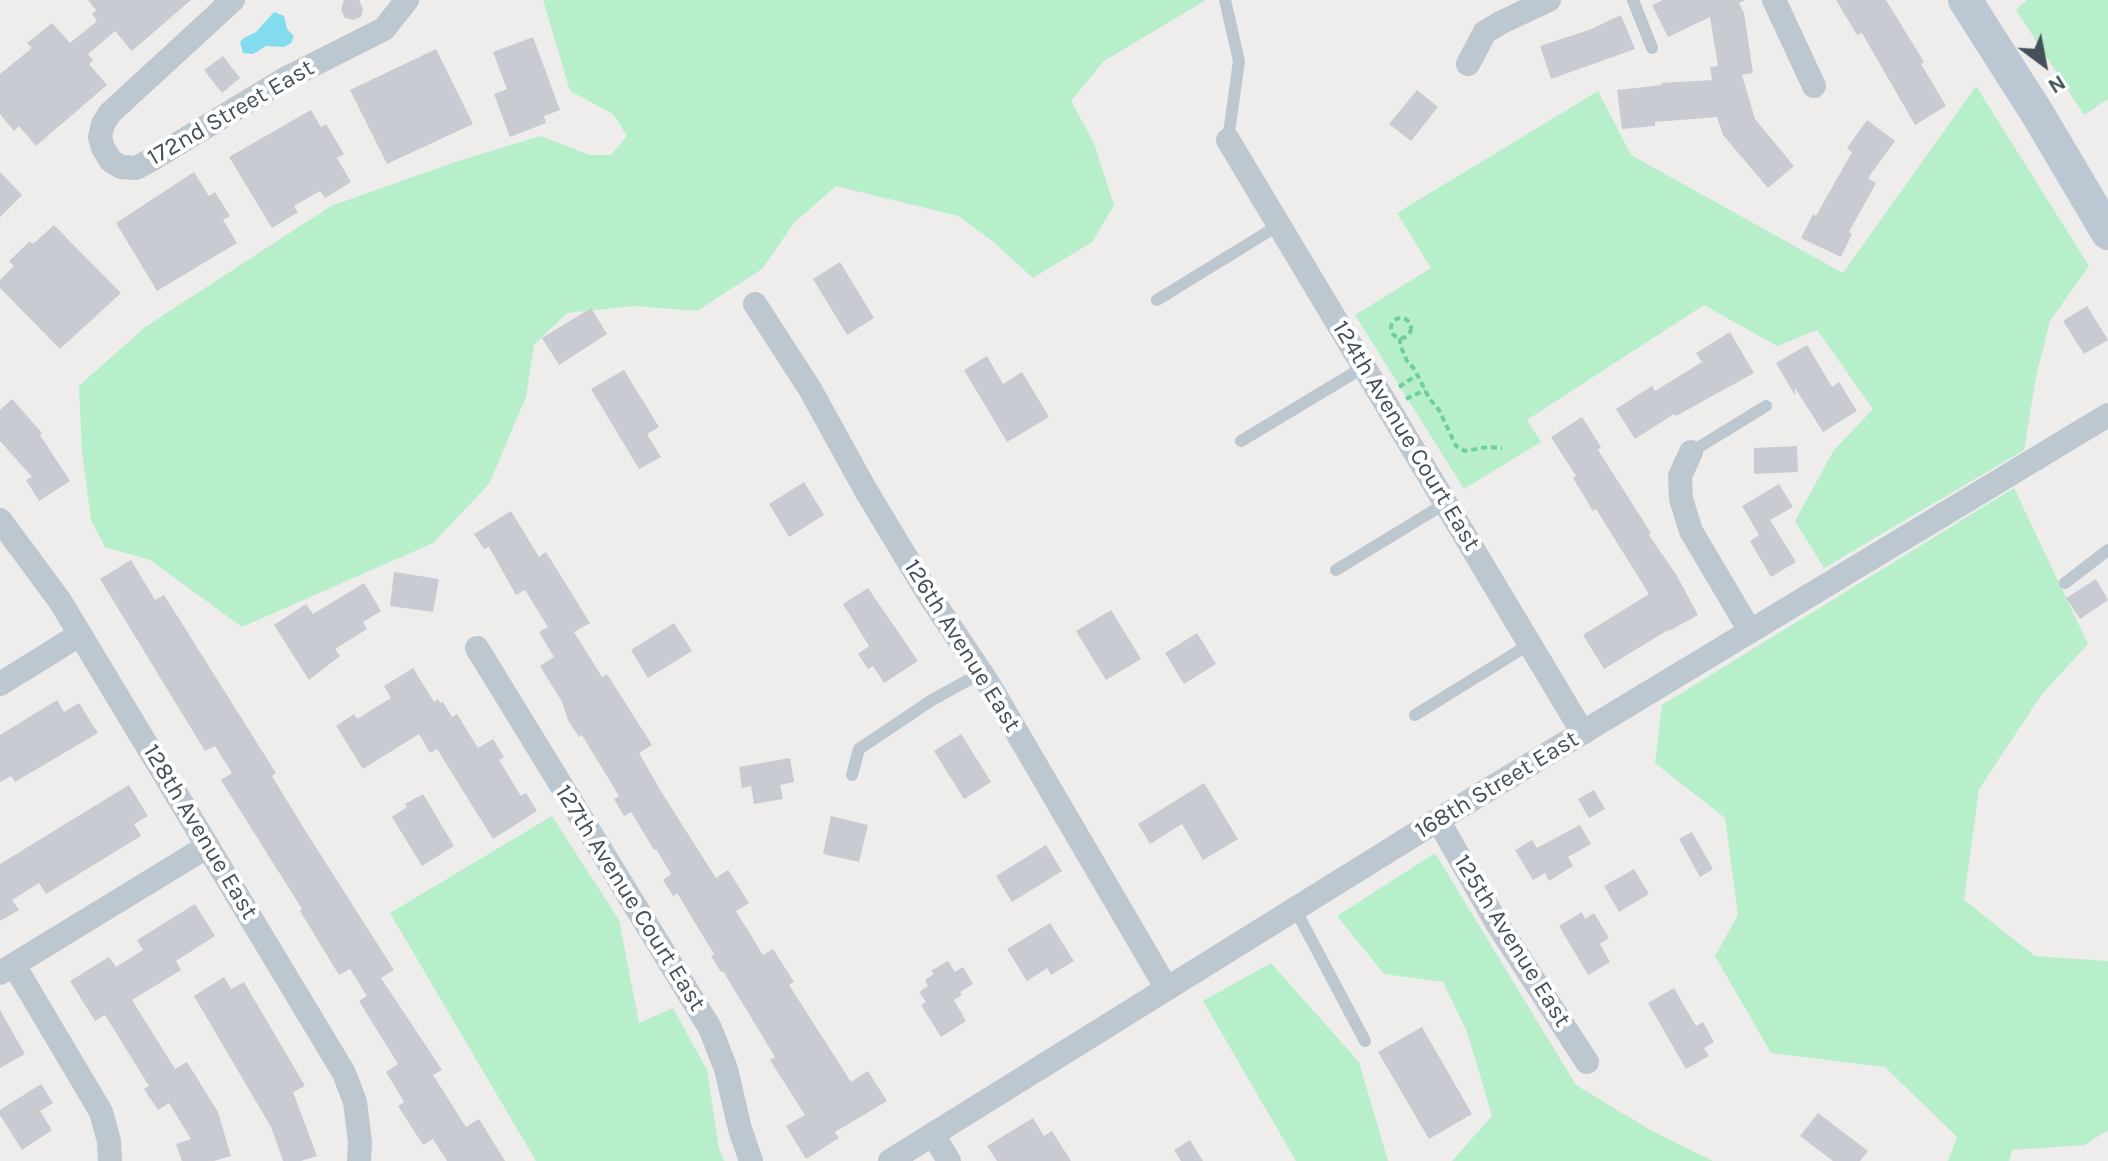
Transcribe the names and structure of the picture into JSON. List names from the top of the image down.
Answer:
{
  "streets": {
    "street": [
      "172nd Street East",
      "124th Avenue Court East",
      "126th Avenue East",
      "168th Street East",
      "128th Avenue East",
      "127th Avenue Court East",
      "125th Avenue East"
    ]
  },
  "crossings": [
    ["124th Avenue Court East", "168th Street East"],
    ["126th Avenue East", "168th Street East"],
    ["168th Street East", "125th Avenue East"]
  ],
  "north": "bottom right"
}
